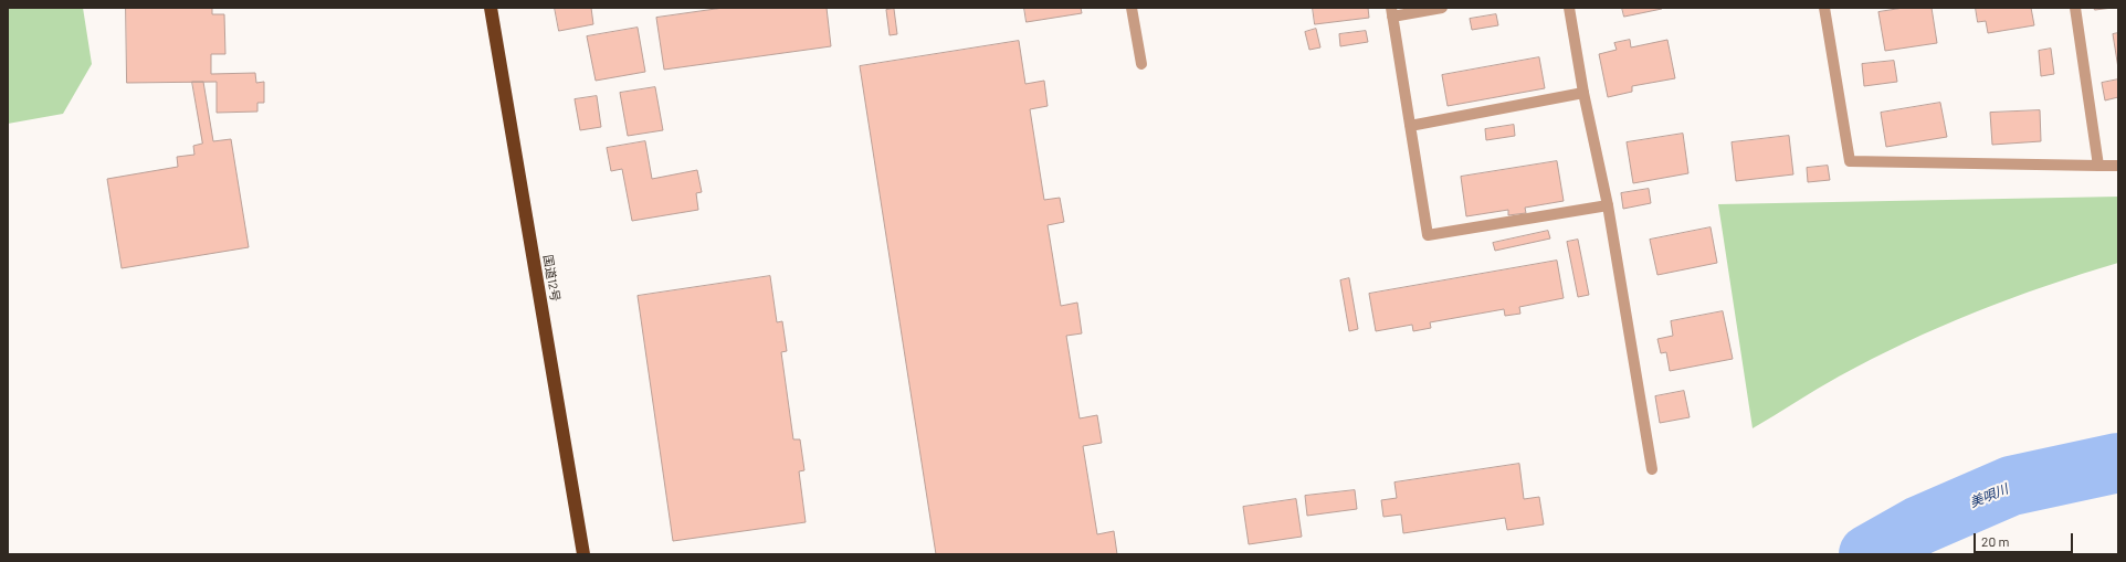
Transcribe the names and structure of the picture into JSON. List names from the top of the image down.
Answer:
{
  "streets": {
    "highway": ["国道12号"]
  },
  "water": ["美唄川"],
  "scale_bar": "20 m"
}
